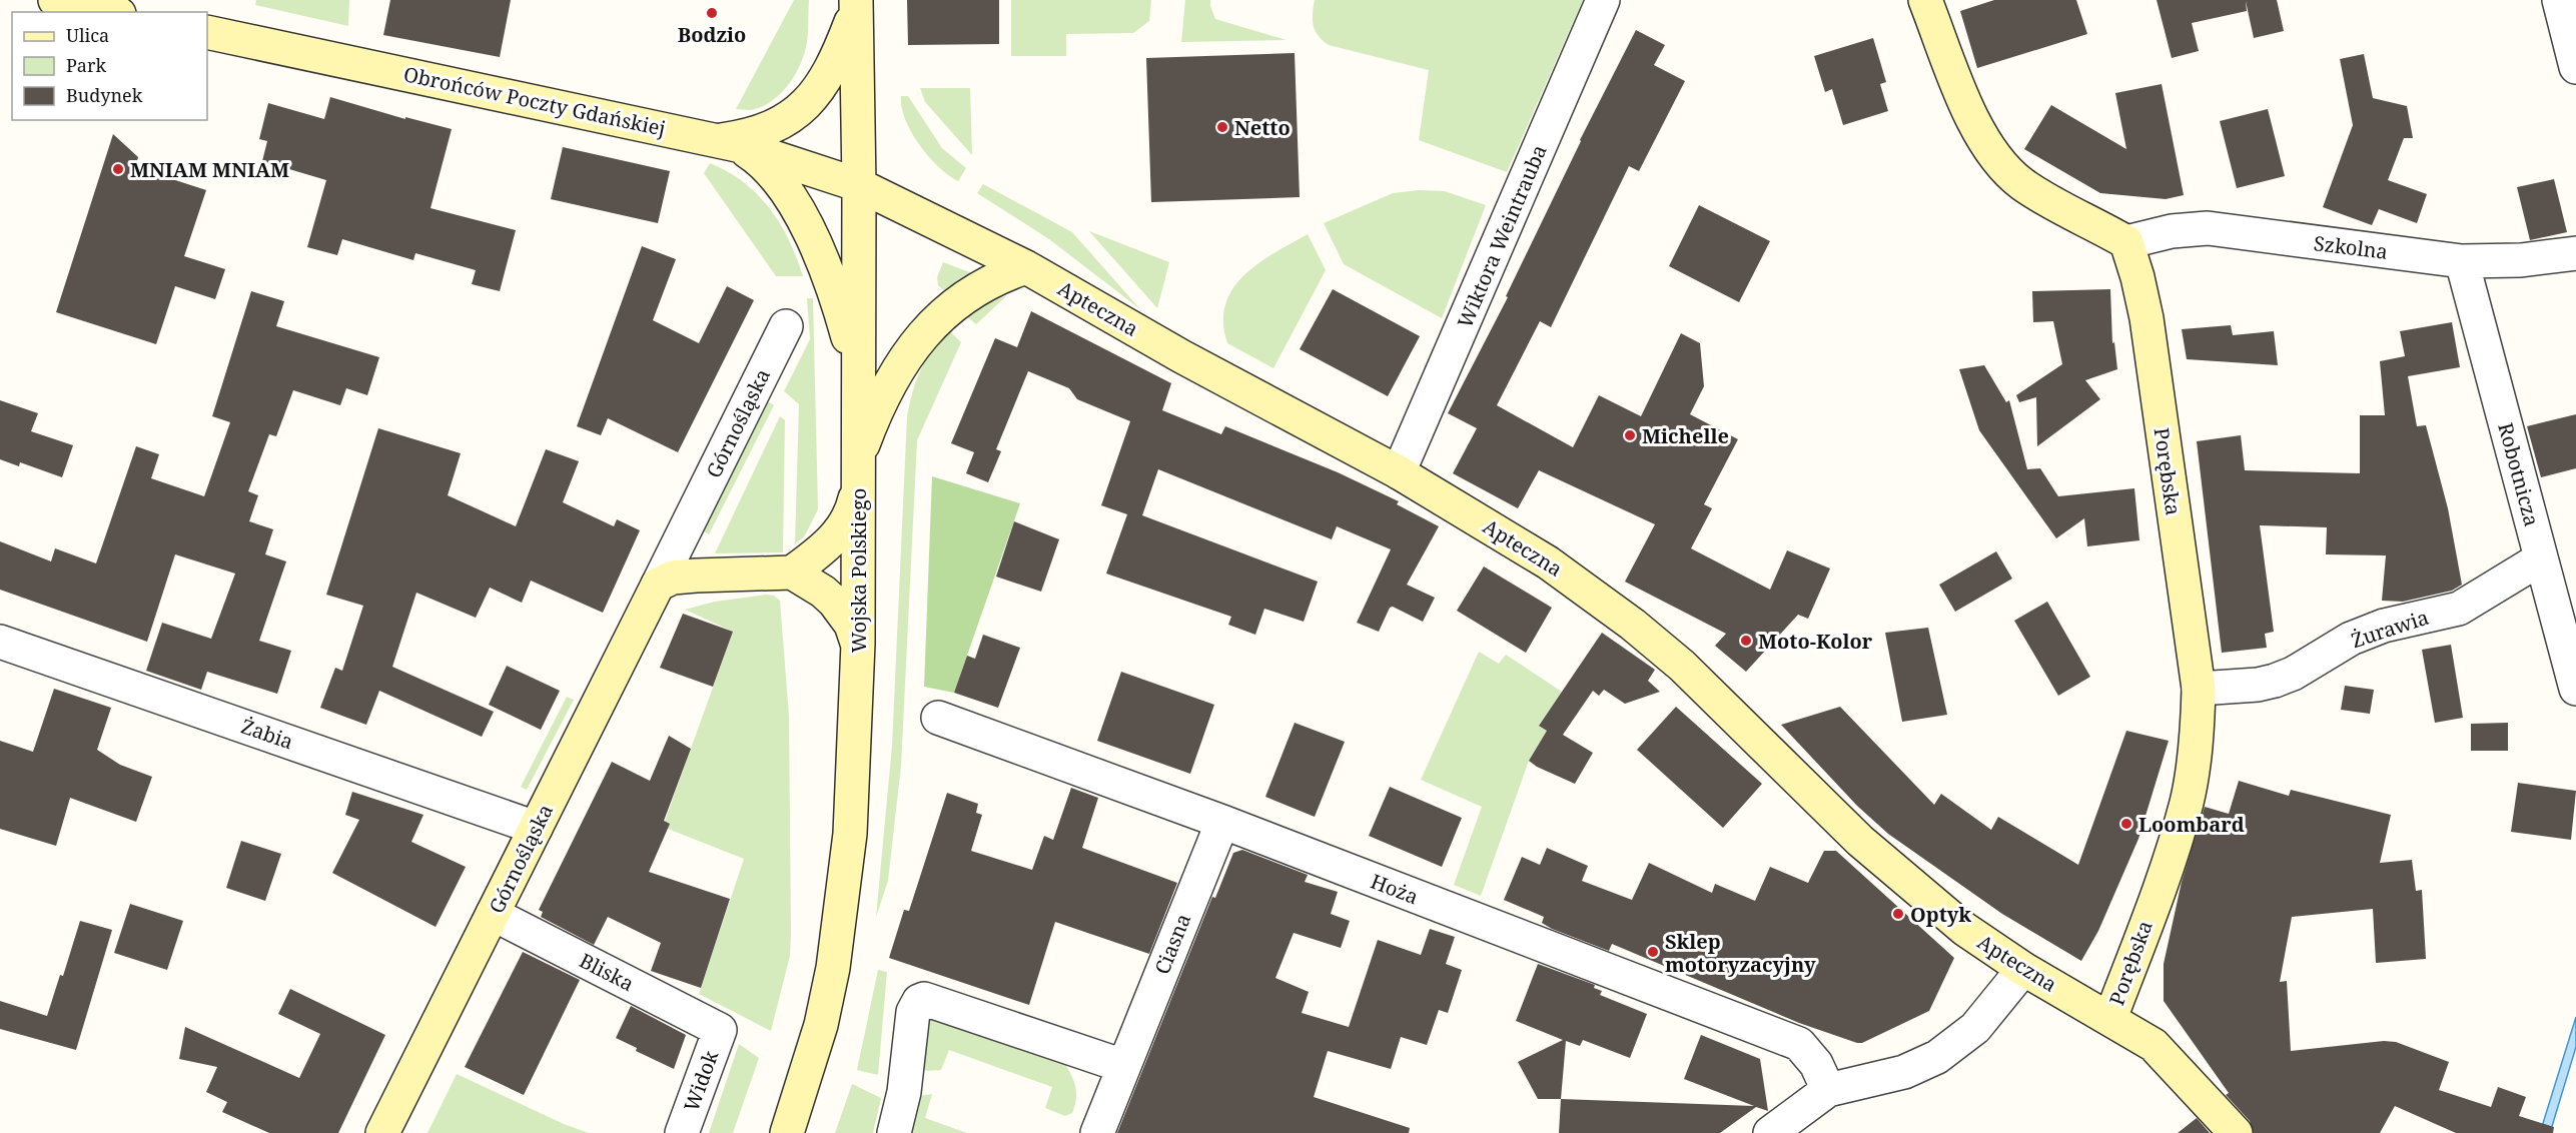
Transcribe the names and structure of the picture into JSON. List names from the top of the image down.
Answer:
{
  "streets": {
    "street": [
      "Obrońców Poczty Gdańskiej",
      "Wiktora Weintrauba",
      "Szkolna",
      "Apteczna",
      "Górnośląska",
      "Porębska",
      "Robotnicza",
      "Wojska Polskiego",
      "Żurawia",
      "Żabia",
      "Hoża",
      "Ciasna",
      "Bliska",
      "Widok"
    ]
  },
  "crossings": [
    ["Obrońców Poczty Gdańskiej", "Apteczna"],
    ["Obrońców Poczty Gdańskiej", "Wojska Polskiego"],
    ["Wiktora Weintrauba", "Apteczna"],
    ["Szkolna", "Porębska"],
    ["Szkolna", "Robotnicza"],
    ["Apteczna", "Porębska"],
    ["Apteczna", "Wojska Polskiego"],
    ["Górnośląska", "Żabia"],
    ["Górnośląska", "Bliska"],
    ["Porębska", "Żurawia"],
    ["Robotnicza", "Żurawia"],
    ["Hoża", "Ciasna"],
    ["Bliska", "Widok"]
  ],
  "places": [
    "Bodzio",
    "Netto",
    "MNIAM MNIAM",
    "Michelle",
    "Moto-Kolor",
    "Loombard",
    "Optyk",
    "Sklep motoryzacyjny"
  ],
  "legend": ["Ulica", "Park", "Budynek"]
}
